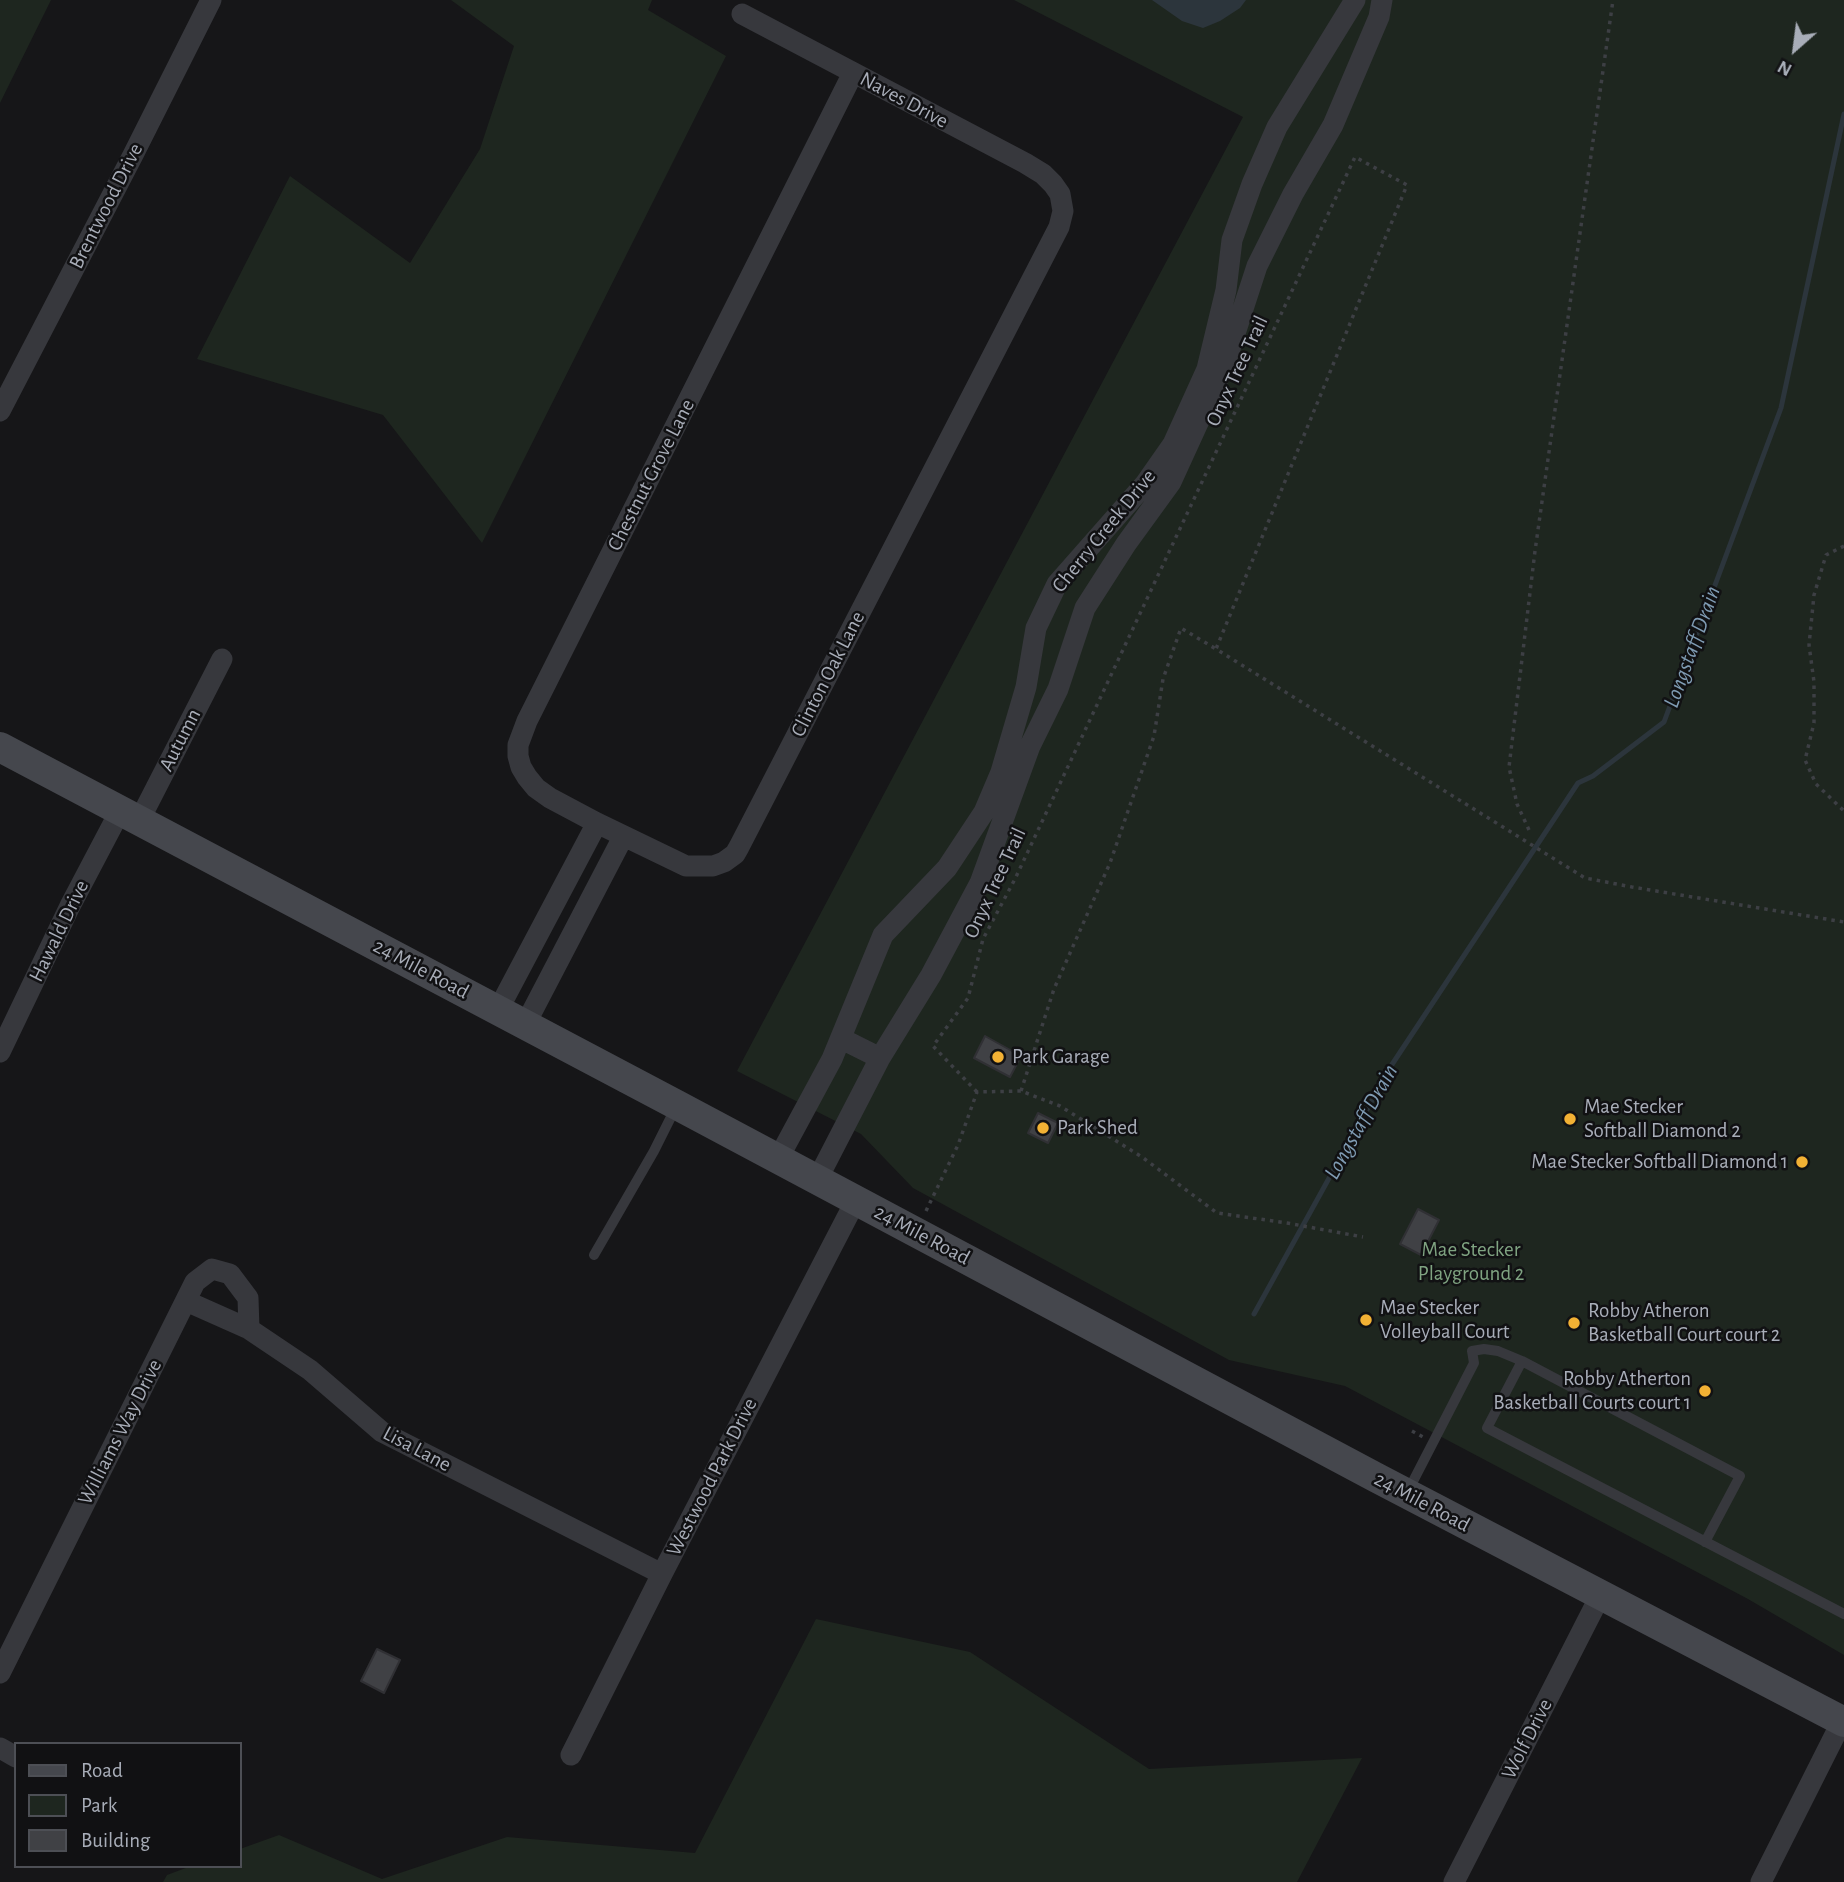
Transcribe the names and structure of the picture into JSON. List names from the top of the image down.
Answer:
{
  "streets": {
    "street": [
      "Naves Drive",
      "Brentwood Drive",
      "Chestnut Grove Lane",
      "Cherry Creek Drive",
      "Clinton Oak Lane",
      "Autumn",
      "Hawald Drive",
      "24 Mile Road",
      "Williams Way Drive",
      "Lisa Lane",
      "Westwood Park Drive",
      "Wolf Drive"
    ],
    "path": ["Onyx Tree Trail"]
  },
  "crossings": [
    ["Naves Drive", "Chestnut Grove Lane"],
    ["Naves Drive", "Clinton Oak Lane"],
    ["Chestnut Grove Lane", "Clinton Oak Lane"],
    ["Cherry Creek Drive", "24 Mile Road"],
    ["Autumn", "Hawald Drive"],
    ["Autumn", "24 Mile Road"],
    ["Hawald Drive", "24 Mile Road"],
    ["24 Mile Road", "Westwood Park Drive"],
    ["24 Mile Road", "Wolf Drive"],
    ["Williams Way Drive", "Lisa Lane"],
    ["Lisa Lane", "Westwood Park Drive"]
  ],
  "water": ["Longstaff Drain"],
  "parks": ["Mae Stecker Playground 2"],
  "places": [
    "Park Garage",
    "Mae Stecker Softball Diamond 2",
    "Park Shed",
    "Mae Stecker Softball Diamond 1",
    "Mae Stecker Volleyball Court",
    "Robby Atheron Basketball Court court 2",
    "Robby Atherton Basketball Courts court 1"
  ],
  "legend": ["Road", "Park", "Building"],
  "north": "bottom left"
}
